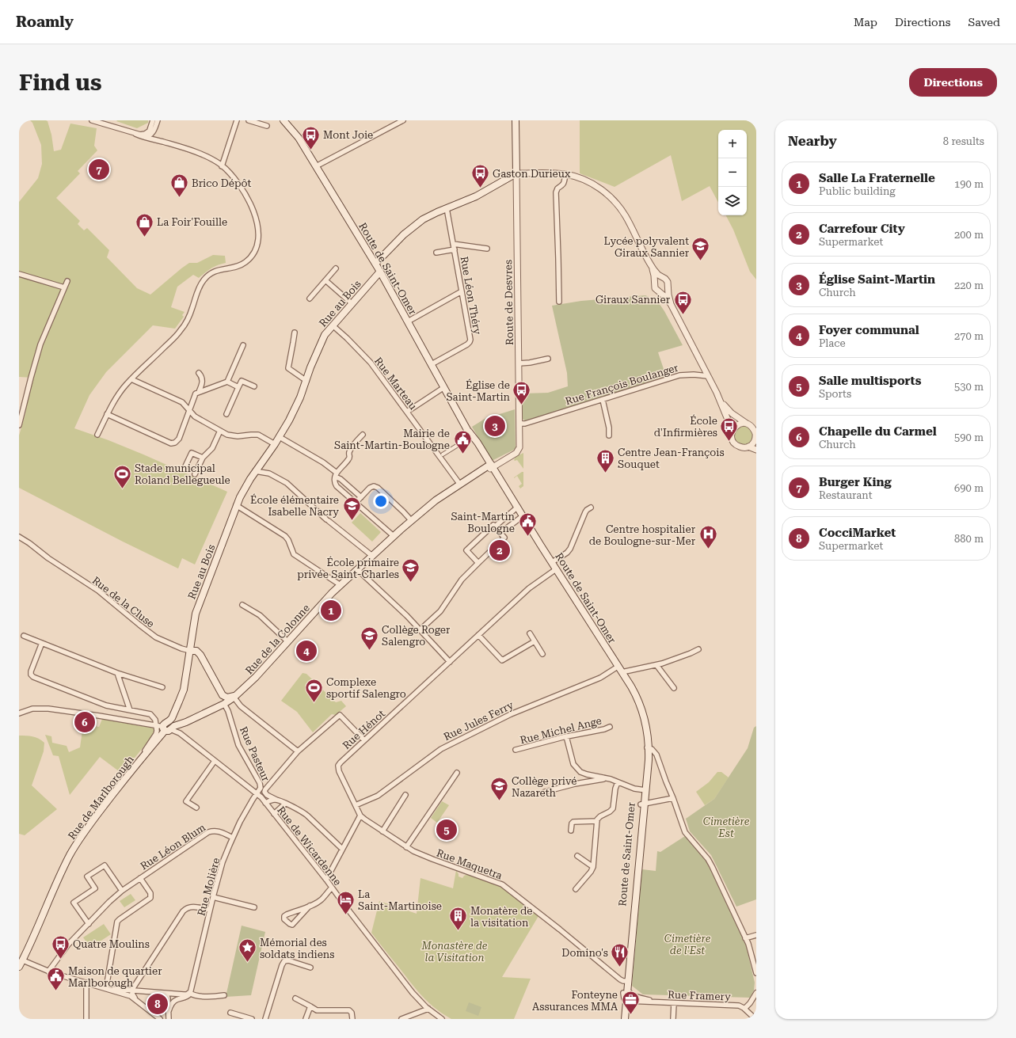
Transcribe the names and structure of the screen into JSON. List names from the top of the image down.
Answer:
{
  "streets": {
    "main road": [
      "Route de Saint-Omer",
      "Route de Desvres",
      "Rue au Bois",
      "Rue de la Colonne",
      "Rue de Marlborough"
    ],
    "street": [
      "Rue Léon Théry",
      "Rue Marteau",
      "Rue François Boulanger",
      "Rue de la Cluse",
      "Rue Jules Ferry",
      "Rue Hénot",
      "Rue Michel Ange",
      "Rue Pasteur",
      "Rue de Wicardenne",
      "Rue Léon Blum",
      "Rue Maquetra",
      "Rue Molière",
      "Rue Framery"
    ]
  },
  "crossings": [
    ["Route de Saint-Omer", "Rue Léon Théry"],
    ["Route de Saint-Omer", "Route de Desvres"],
    ["Route de Saint-Omer", "Rue au Bois"],
    ["Route de Saint-Omer", "Rue de la Colonne"],
    ["Route de Saint-Omer", "Rue Jules Ferry"],
    ["Route de Saint-Omer", "Rue Hénot"],
    ["Route de Saint-Omer", "Rue Maquetra"],
    ["Route de Saint-Omer", "Rue Framery"],
    ["Route de Desvres", "Rue François Boulanger"],
    ["Route de Desvres", "Rue de la Colonne"],
    ["Rue au Bois", "Rue Marteau"],
    ["Rue au Bois", "Rue de la Cluse"],
    ["Rue au Bois", "Rue de la Colonne"],
    ["Rue au Bois", "Rue de Marlborough"],
    ["Rue au Bois", "Rue de Wicardenne"],
    ["Rue Marteau", "Rue de la Colonne"],
    ["Rue de la Colonne", "Rue Pasteur"],
    ["Rue de la Colonne", "Rue de Marlborough"],
    ["Rue de la Colonne", "Rue de Wicardenne"],
    ["Rue Jules Ferry", "Rue Hénot"],
    ["Rue Hénot", "Rue Maquetra"],
    ["Rue Pasteur", "Rue de Wicardenne"],
    ["Rue Pasteur", "Rue Molière"],
    ["Rue de Marlborough", "Rue de Wicardenne"],
    ["Rue de Wicardenne", "Rue Molière"],
    ["Rue Léon Blum", "Rue Molière"]
  ],
  "parks": ["Cimetière Est", "Cimetière de l'Est", "Monastère de la Visitation"],
  "places": {
    "bus stop": [
      "Mont Joie",
      "Gaston Durieux",
      "Giraux Sannier",
      "Église de Saint-Martin",
      "École d'Infirmières",
      "Quatre Moulins"
    ],
    "shop": ["Brico Dépôt", "La Foir'Fouille"],
    "school or university": [
      "Lycée polyvalent Giraux Sannier",
      "École élémentaire Isabelle Nacry",
      "École primaire privée Saint-Charles",
      "Collège Roger Salengro",
      "Collège privé Nazareth"
    ],
    "public building": ["Mairie de Saint-Martin-Boulogne", "Saint-Martin Boulogne", "Maison de quartier Marlborough"],
    "building": ["Centre Jean-François Souquet", "Monatère de la visitation"],
    "sports": ["Stade municipal Roland Bellegueule", "Complexe sportif Salengro"],
    "hospital": ["Centre hospitalier de Boulogne-sur-Mer"],
    "hotel": ["La Saint-Martinoise"],
    "place": ["Mémorial des soldats indiens"],
    "restaurant": ["Domino's"],
    "office": ["Fonteyne Assurances MMA"]
  },
  "page": {
    "header": "Roamly",
    "nav": ["Map", "Directions", "Saved"],
    "buttons": "Directions",
    "title": "Find us",
    "heading": ["Nearby", "8 results"],
    "map_buttons": ["+", "−"],
    "pins": [
      "7",
      "3",
      "2",
      "1",
      "4",
      "6",
      "5",
      "8"
    ],
    "list": [
      {
        "mark": "1",
        "name": "Salle La Fraternelle",
        "note": "Public building",
        "value": "190 m"
      },
      {
        "mark": "2",
        "name": "Carrefour City",
        "note": "Supermarket",
        "value": "200 m"
      },
      {
        "mark": "3",
        "name": "Église Saint-Martin",
        "note": "Church",
        "value": "220 m"
      },
      {
        "mark": "4",
        "name": "Foyer communal",
        "note": "Place",
        "value": "270 m"
      },
      {
        "mark": "5",
        "name": "Salle multisports",
        "note": "Sports",
        "value": "530 m"
      },
      {
        "mark": "6",
        "name": "Chapelle du Carmel",
        "note": "Church",
        "value": "590 m"
      },
      {
        "mark": "7",
        "name": "Burger King",
        "note": "Restaurant",
        "value": "690 m"
      },
      {
        "mark": "8",
        "name": "CocciMarket",
        "note": "Supermarket",
        "value": "880 m"
      }
    ]
  }
}
